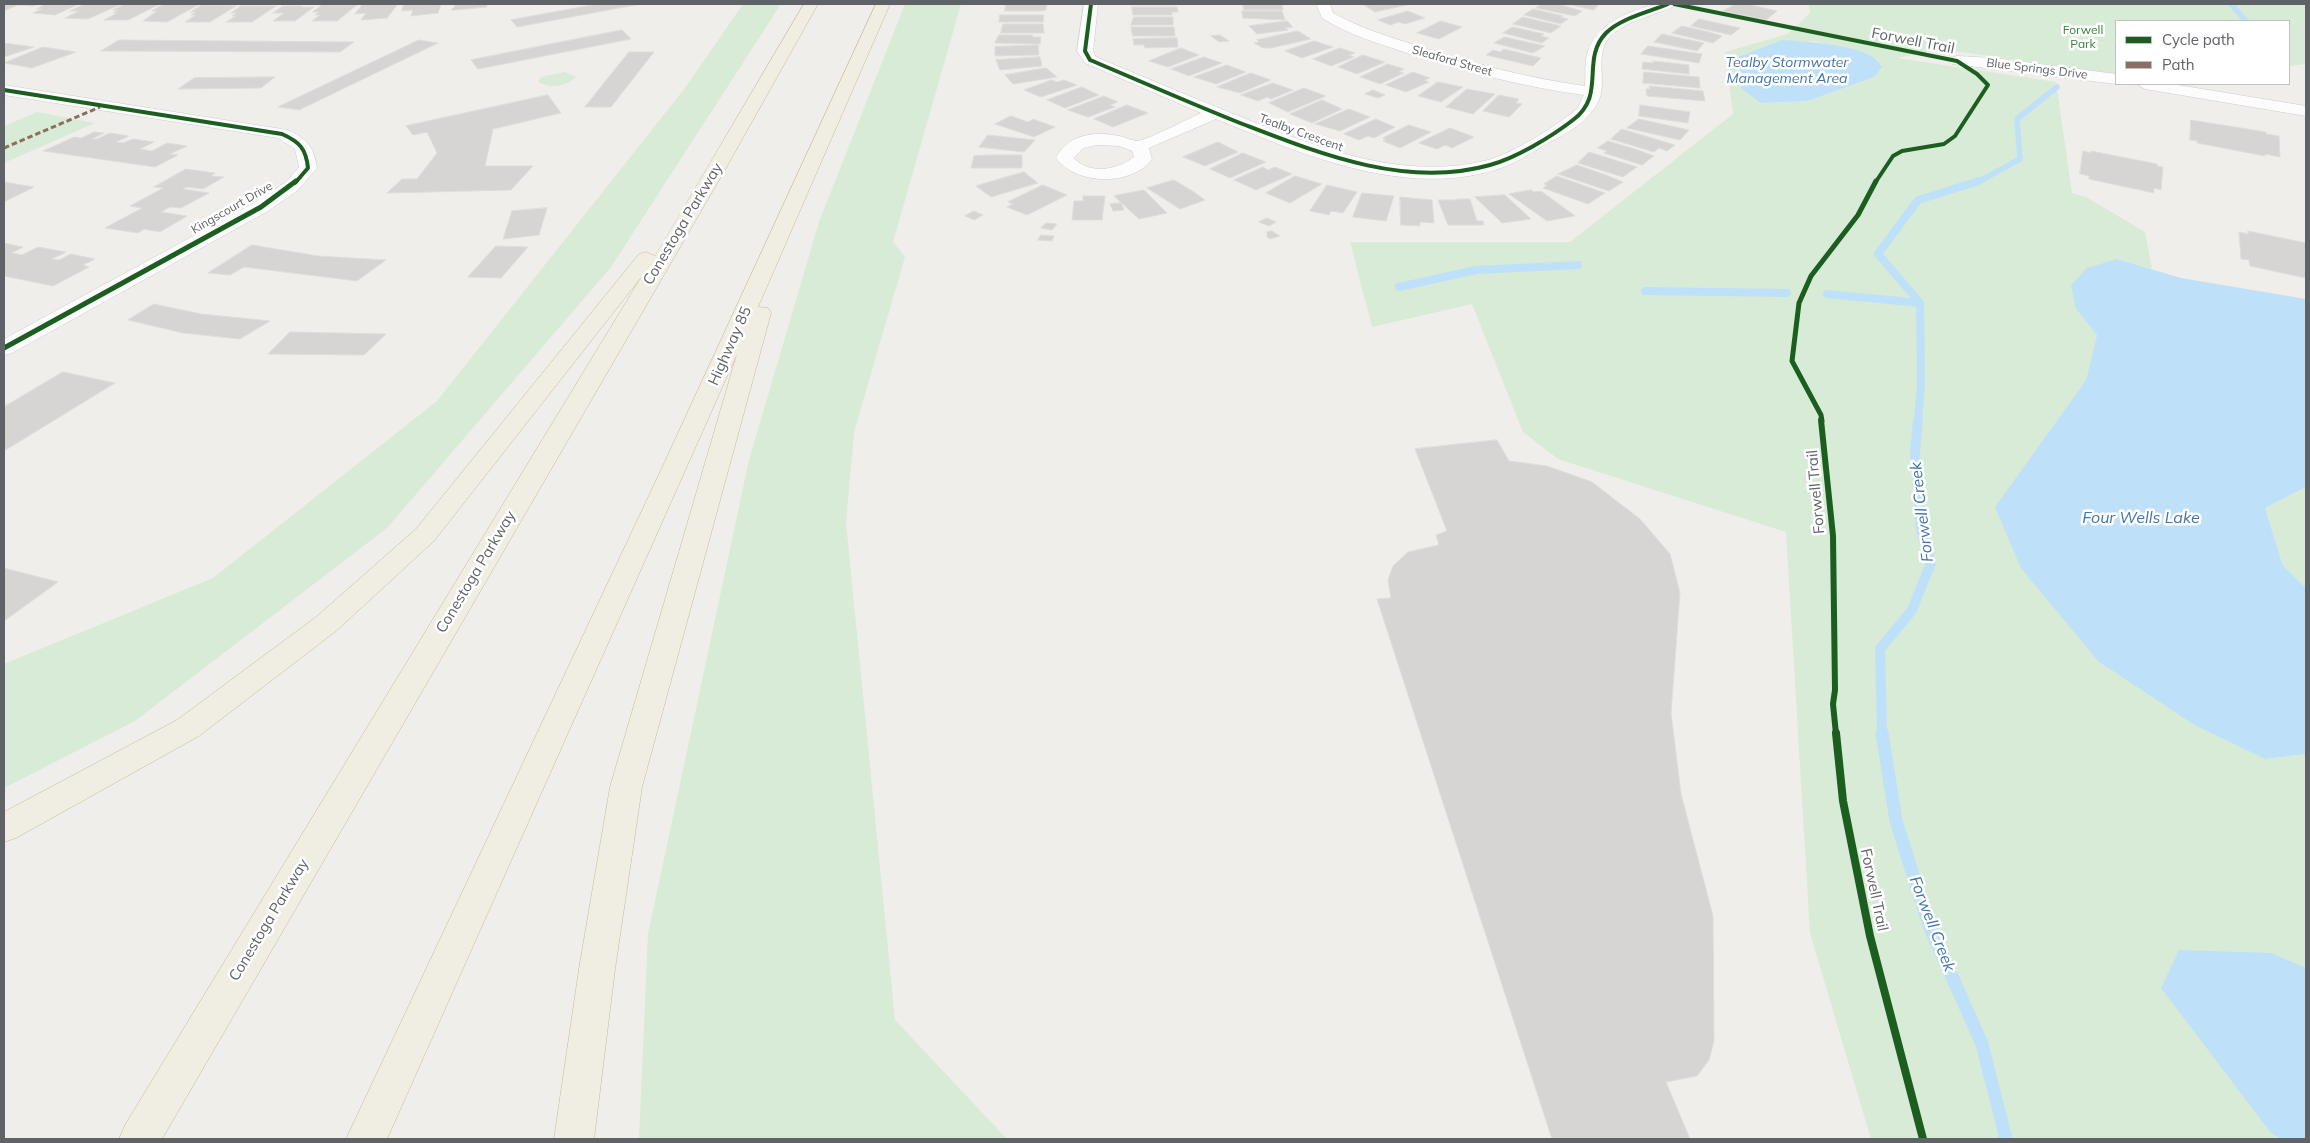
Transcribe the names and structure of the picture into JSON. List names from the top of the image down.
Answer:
{
  "streets": {
    "highway": ["Conestoga Parkway", "Highway 85"],
    "street": [
      "Sleaford Street",
      "Blue Springs Drive",
      "Tealby Crescent",
      "Kingscourt Drive"
    ],
    "cycle path": ["Forwell Trail"]
  },
  "crossings": [
    ["Sleaford Street", "Tealby Crescent"]
  ],
  "water": ["Tealby Stormwater Management Area", "Forwell Creek", "Four Wells Lake"],
  "parks": ["Forwell Park"],
  "legend": ["Cycle path", "Path"]
}
